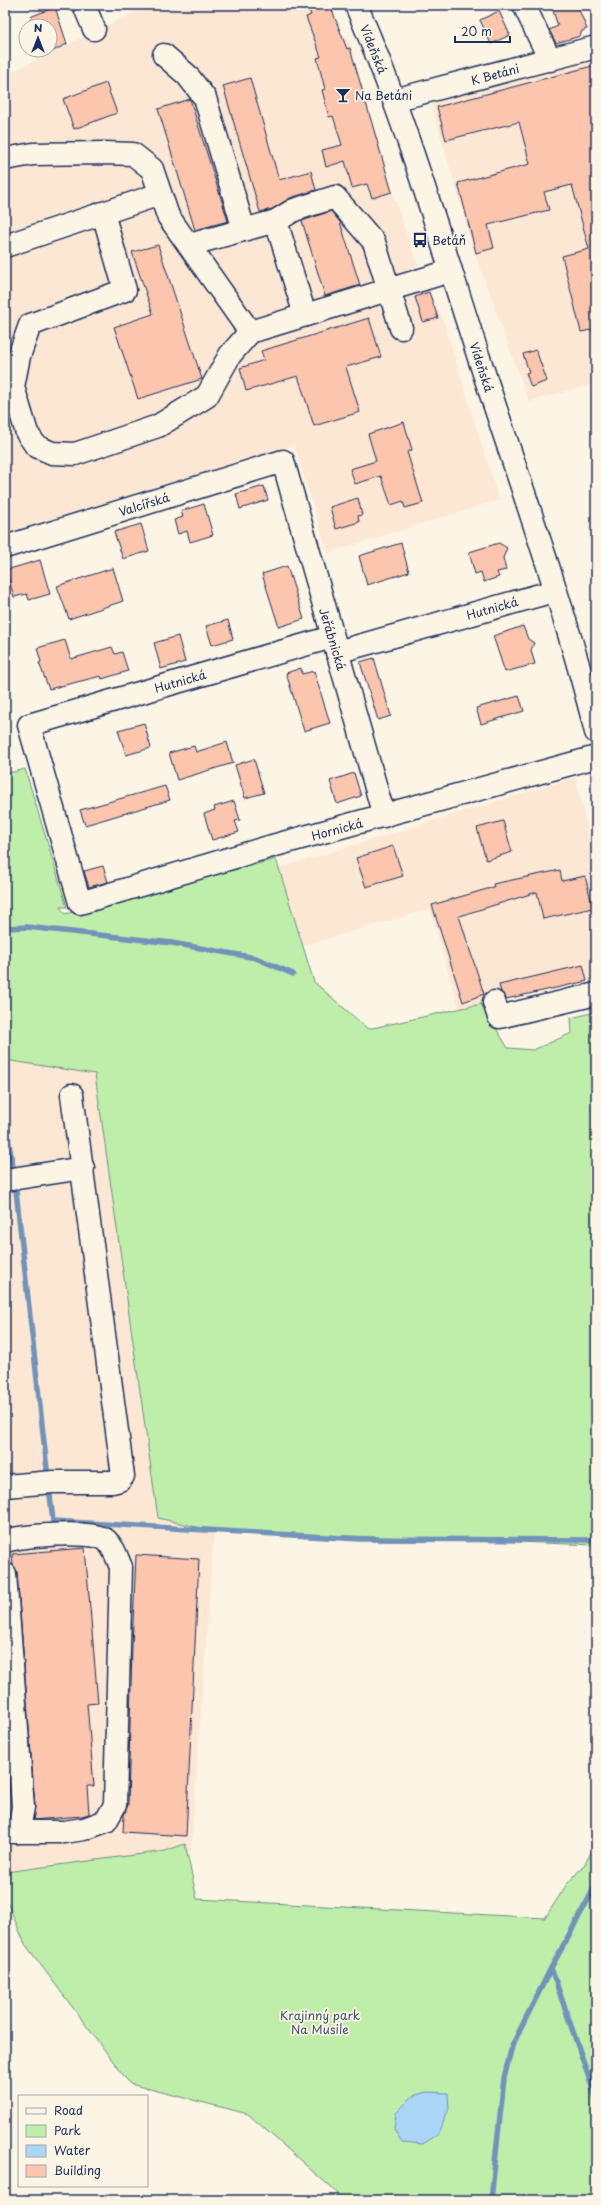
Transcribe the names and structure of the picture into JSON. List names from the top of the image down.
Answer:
{
  "streets": {
    "street": [
      "Vídeňská",
      "K Betáni",
      "Valcířská",
      "Hutnická",
      "Jeřábnická",
      "Hornická"
    ]
  },
  "crossings": [
    ["Vídeňská", "K Betáni"],
    ["Vídeňská", "Hutnická"],
    ["Valcířská", "Jeřábnická"],
    ["Hutnická", "Jeřábnická"],
    ["Hutnická", "Hornická"],
    ["Jeřábnická", "Hornická"]
  ],
  "parks": ["Krajinný park Na Musile"],
  "places": {
    "bar": ["Na Betáni"],
    "bus stop": ["Betáň"]
  },
  "legend": [
    "Road",
    "Park",
    "Water",
    "Building"
  ],
  "scale_bar": "20 m",
  "north": "top"
}
